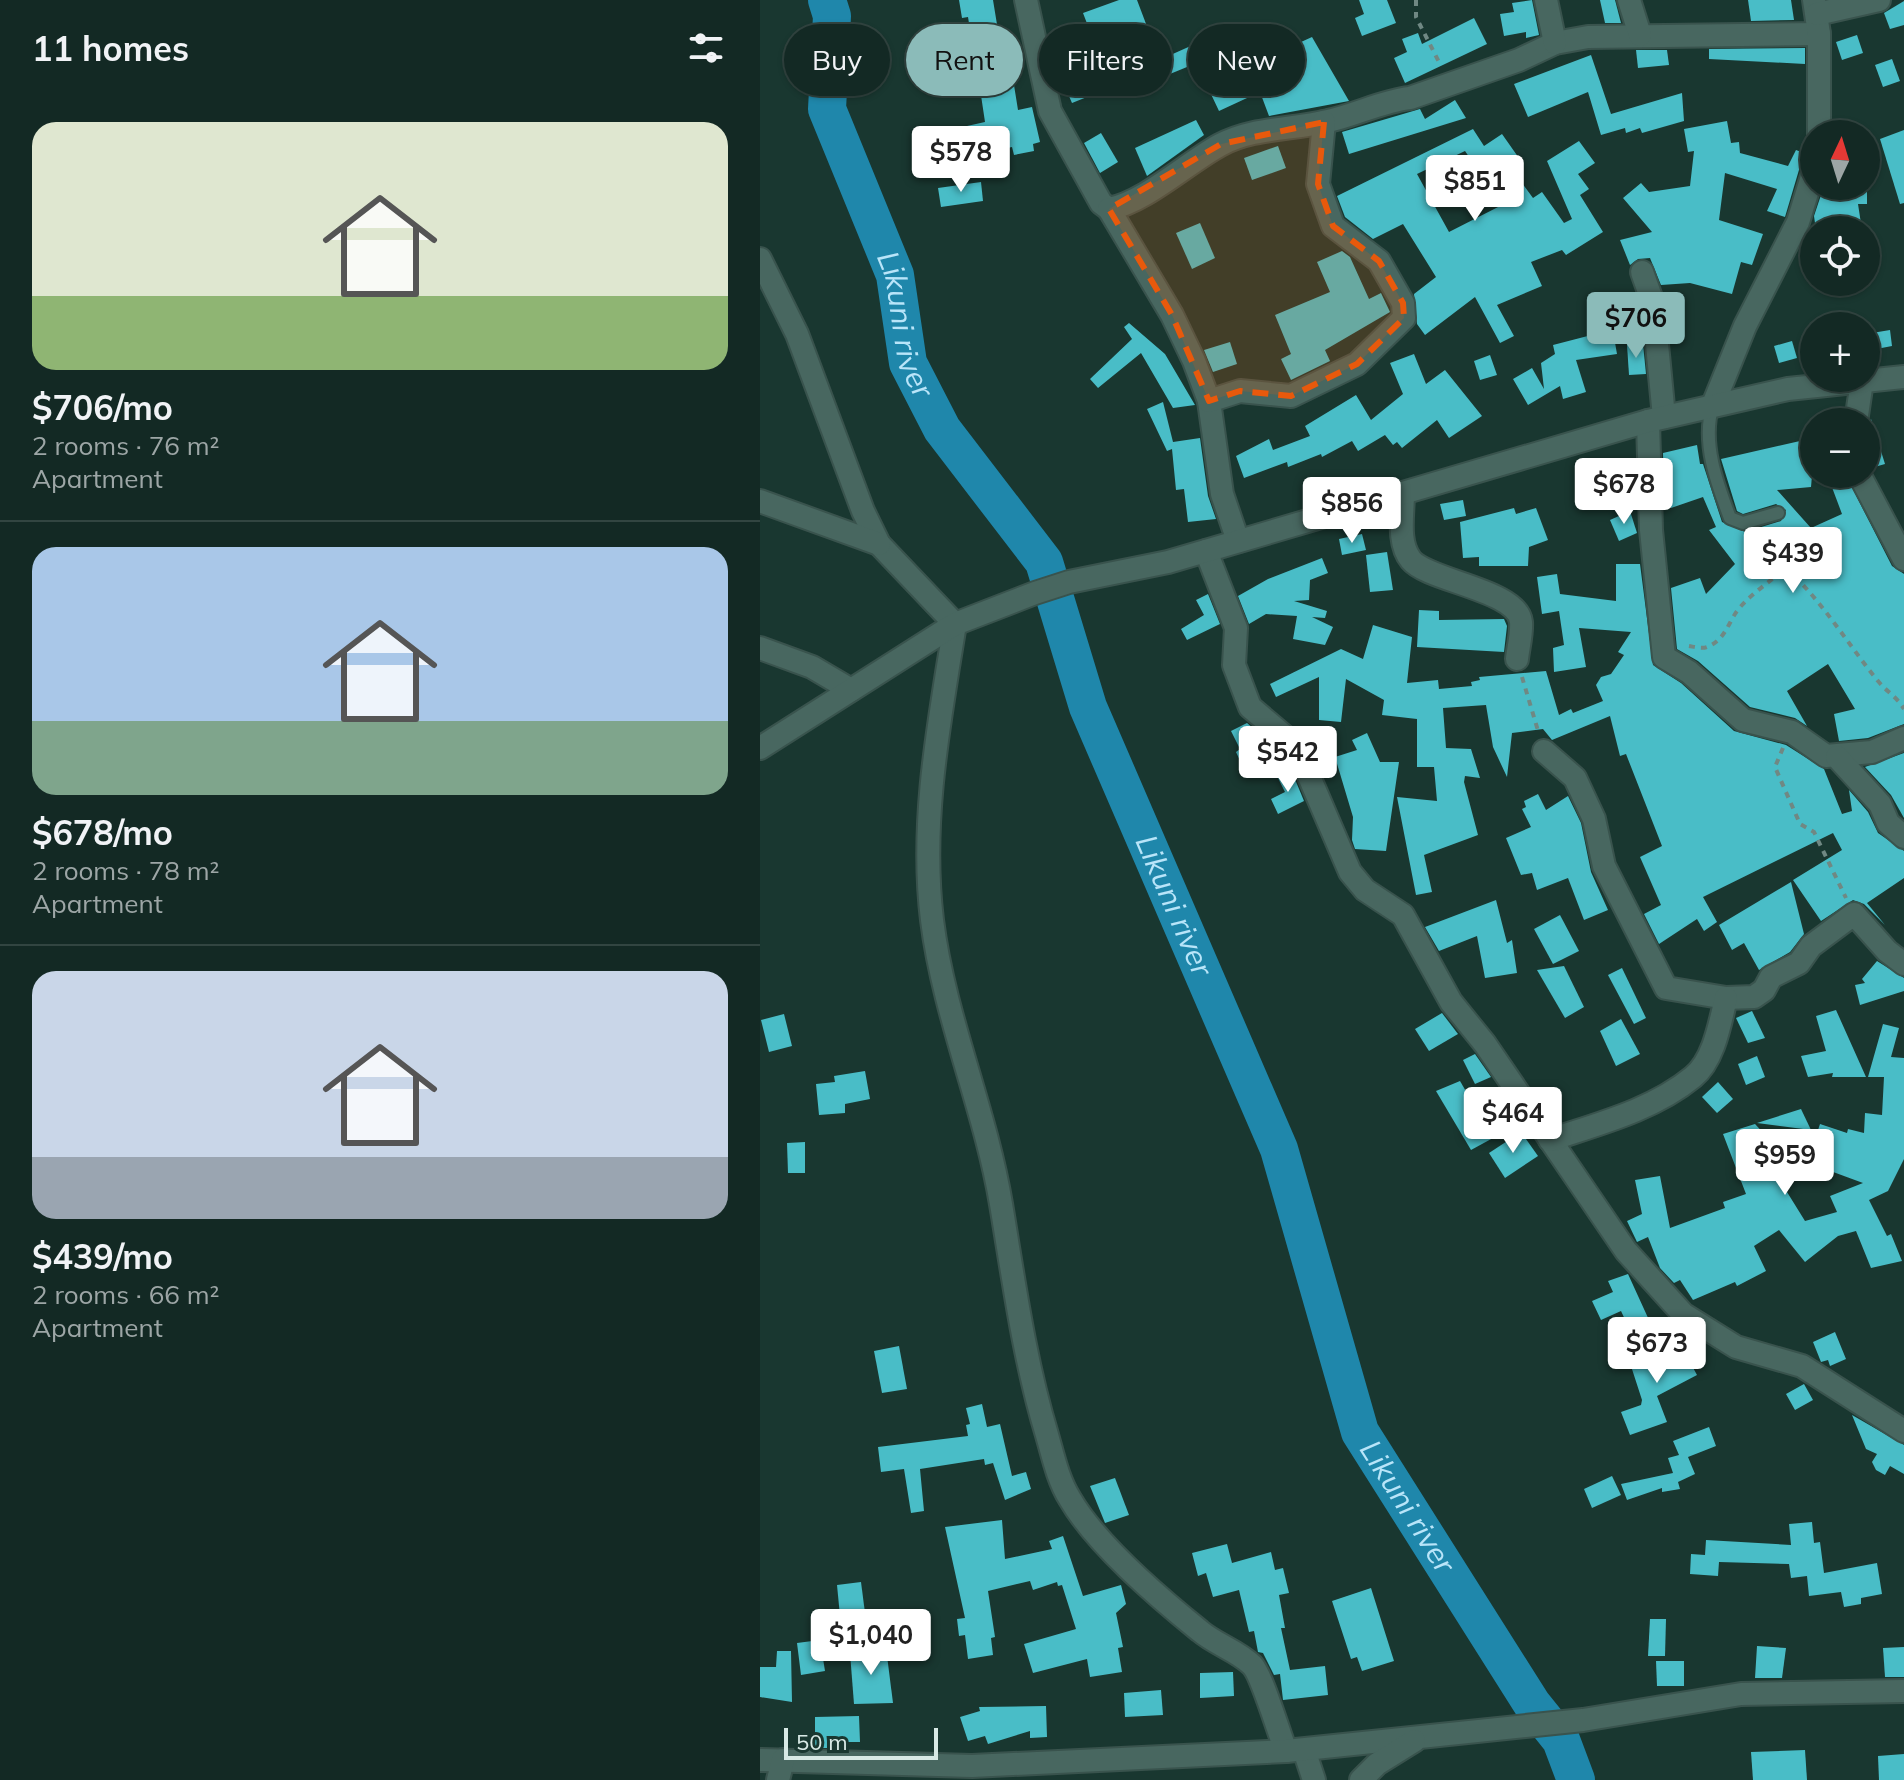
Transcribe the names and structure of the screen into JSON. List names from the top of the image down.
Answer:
{
  "water": ["Likuni river"],
  "scale_bar": "50 m",
  "north": "top",
  "page": {
    "heading": "11 homes",
    "chip": [
      "Buy",
      "Rent",
      "Filters",
      "New"
    ],
    "list": [
      {
        "name": "$706/mo",
        "note": "2 rooms · 76 m² · Apartment"
      },
      {
        "name": "$678/mo",
        "note": "2 rooms · 78 m² · Apartment"
      },
      {
        "name": "$439/mo",
        "note": "2 rooms · 66 m² · Apartment"
      }
    ],
    "map_buttons": ["+", "−"],
    "price": [
      "$578",
      "$851",
      "$706",
      "$678",
      "$856",
      "$439",
      "$542",
      "$464",
      "$959",
      "$673",
      "$1,040"
    ],
    "scale": "50 m"
  }
}
